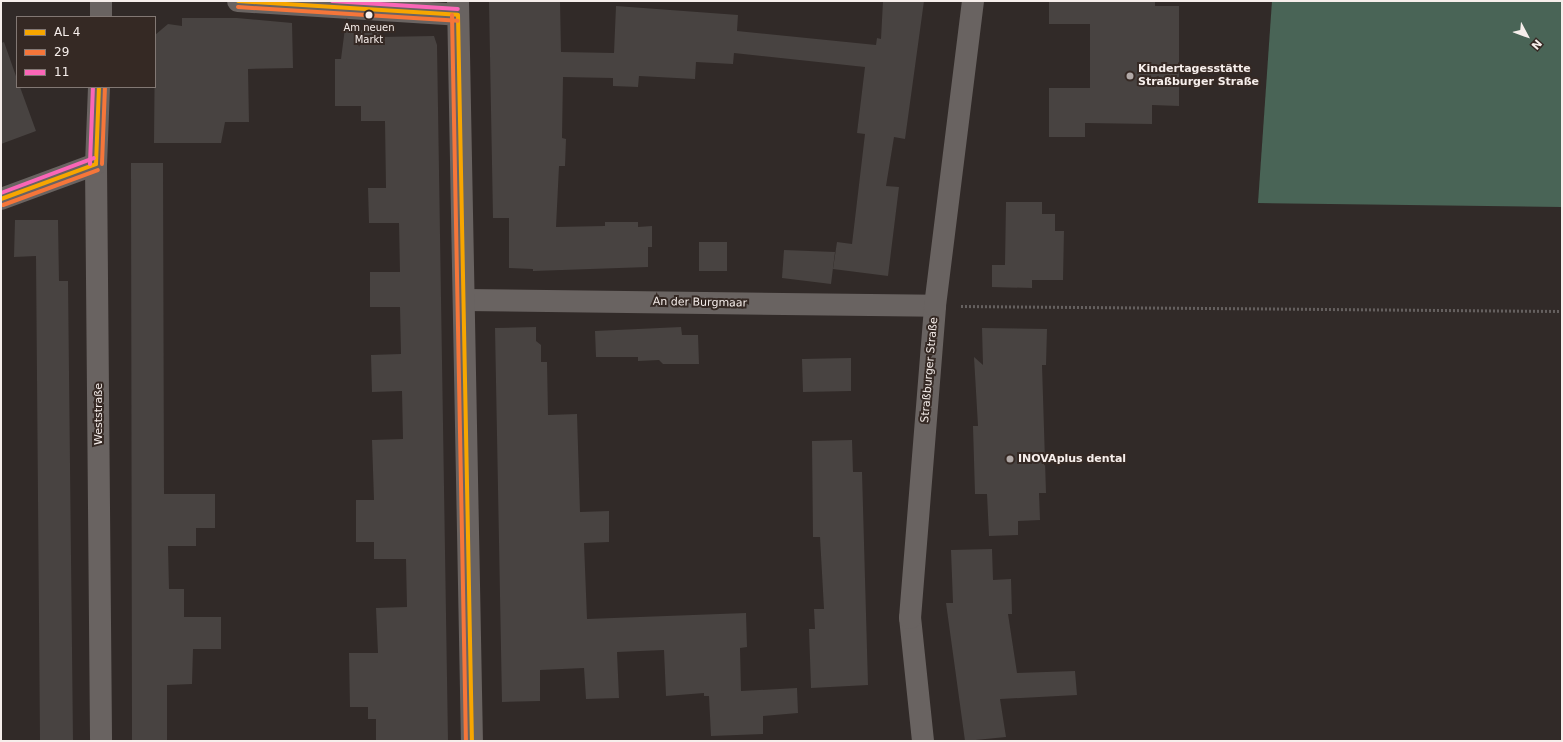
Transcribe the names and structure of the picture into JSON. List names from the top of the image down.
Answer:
{
  "streets": {
    "street": ["An der Burgmaar", "Straßburger Straße", "Weststraße"]
  },
  "crossings": [
    ["An der Burgmaar", "Straßburger Straße"]
  ],
  "places": ["Am neuen Markt", "Kindertagesstätte Straßburger Straße", "INOVAplus dental"],
  "lines": ["transit line 11", "transit line 29"],
  "legend": ["AL 4", "29", "11"],
  "north": "bottom right"
}
